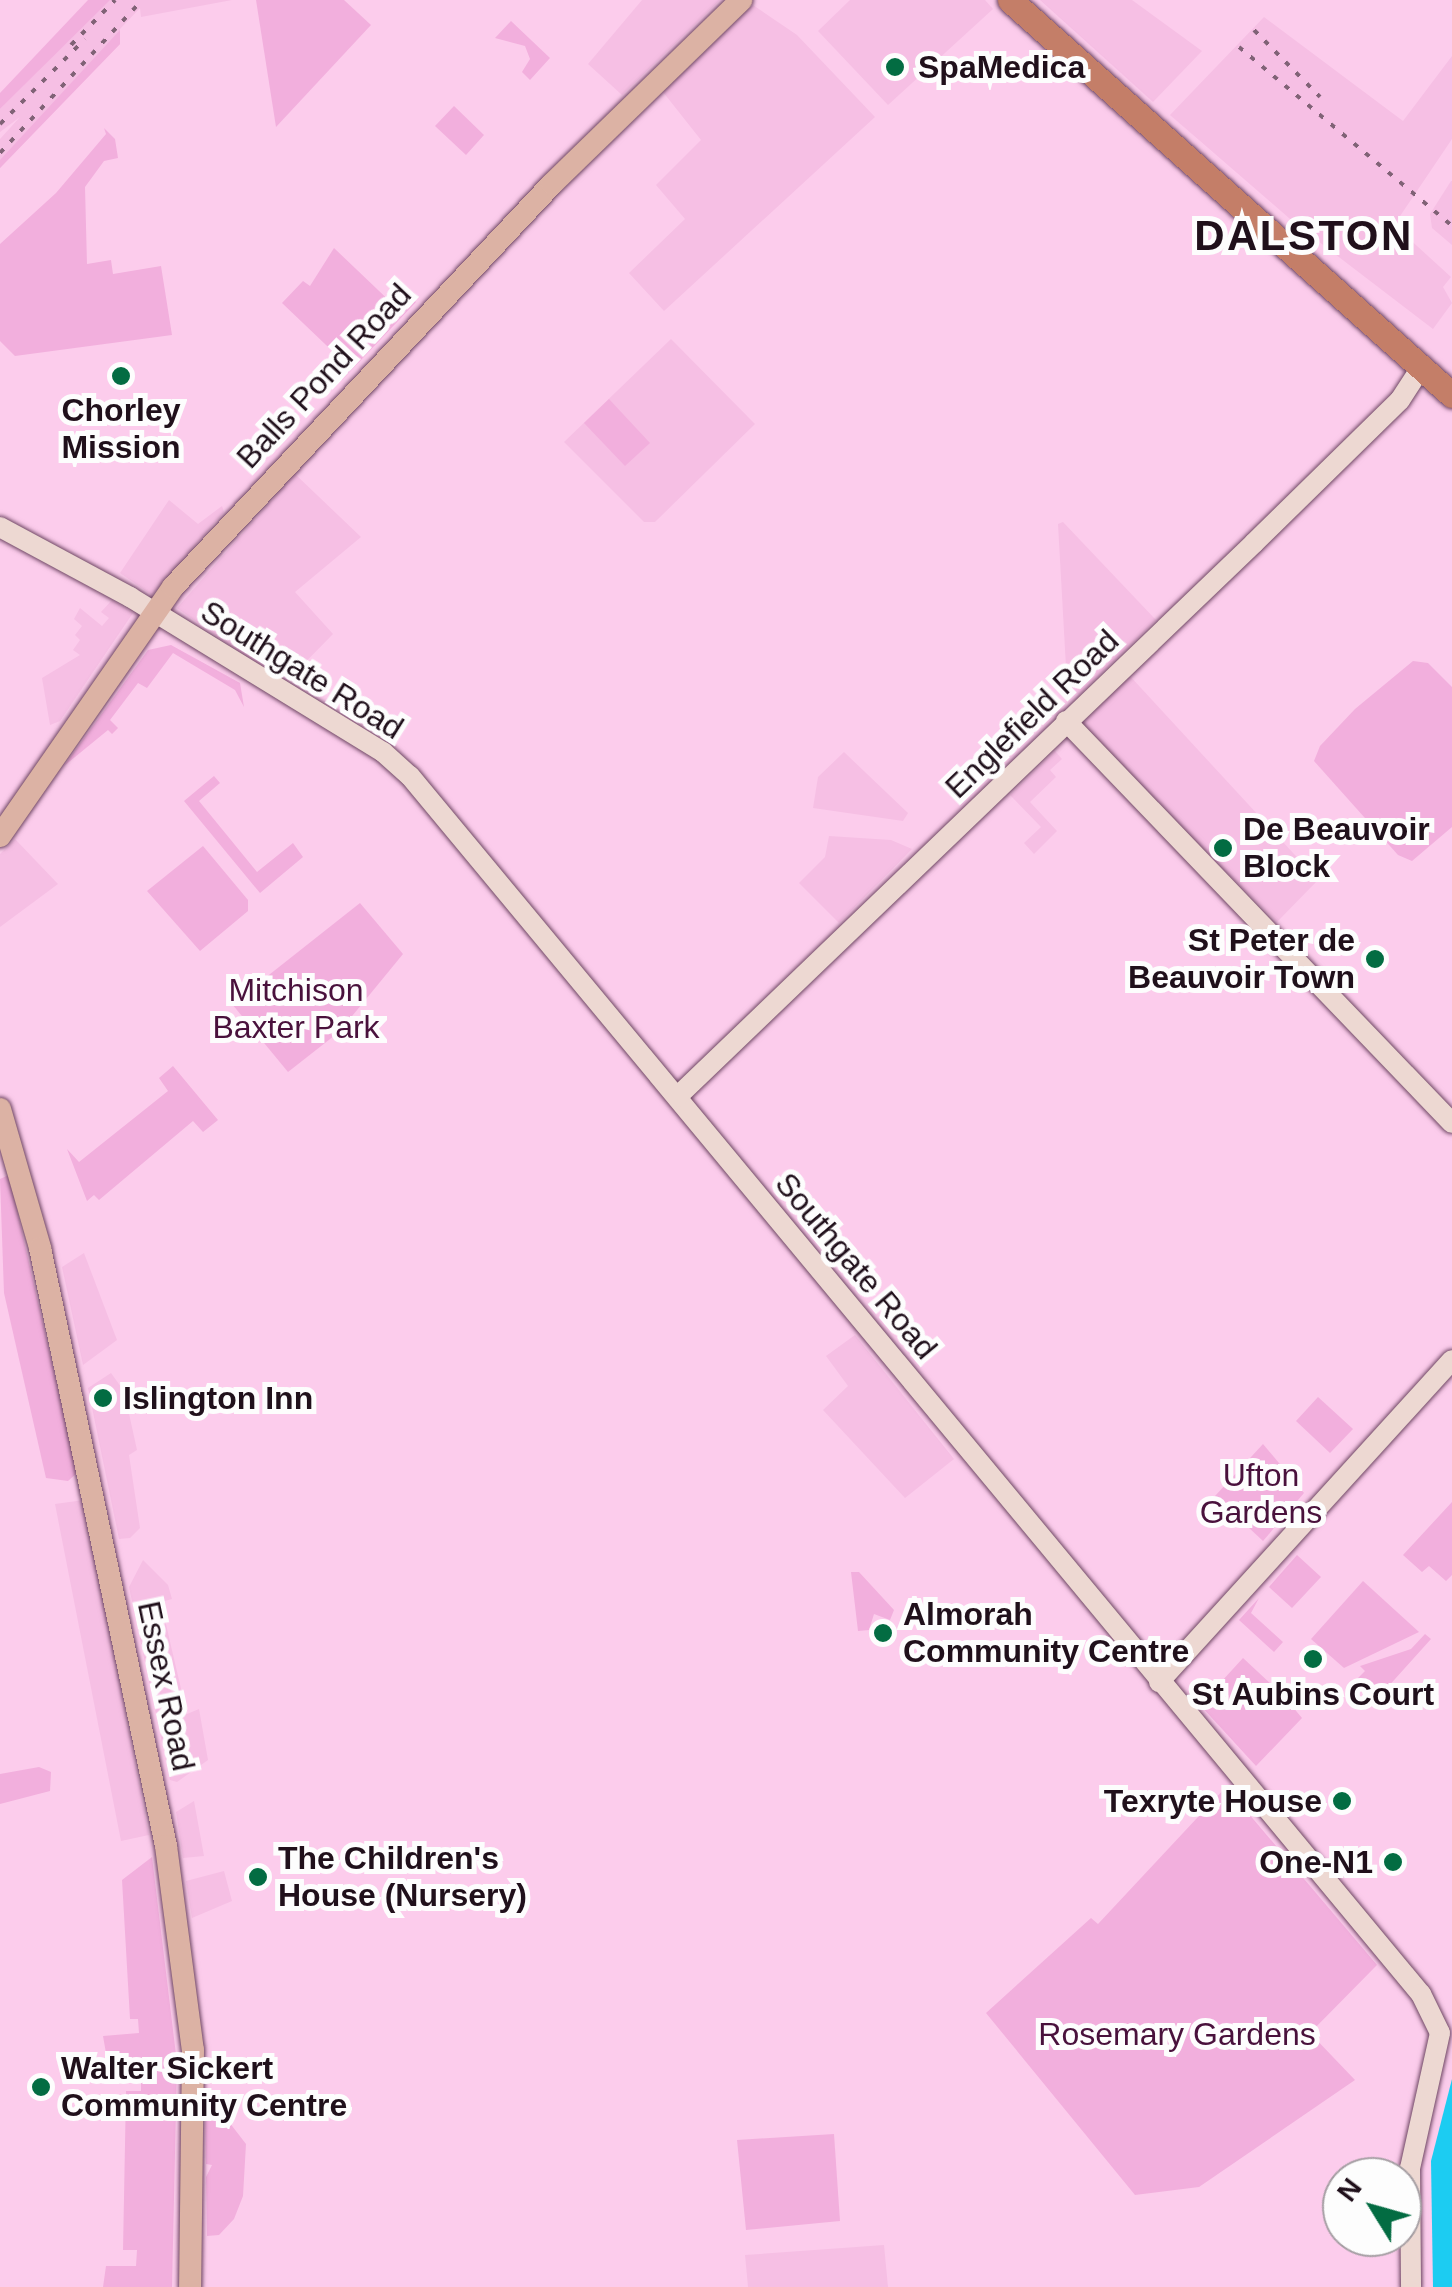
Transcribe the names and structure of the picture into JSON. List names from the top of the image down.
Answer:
{
  "streets": {
    "main road": ["Balls Pond Road", "Essex Road"],
    "street": ["Southgate Road", "Englefield Road"]
  },
  "crossings": [
    ["Balls Pond Road", "Southgate Road"],
    ["Southgate Road", "Englefield Road"]
  ],
  "districts": ["DALSTON"],
  "parks": ["Mitchison Baxter Park", "Ufton Gardens", "Rosemary Gardens"],
  "places": [
    "SpaMedica",
    "Chorley Mission",
    "De Beauvoir Block",
    "St Peter de Beauvoir Town",
    "Islington Inn",
    "Almorah Community Centre",
    "St Aubins Court",
    "Texryte House",
    "One-N1",
    "The Children's House (Nursery)",
    "Walter Sickert Community Centre"
  ],
  "north": "top left"
}
